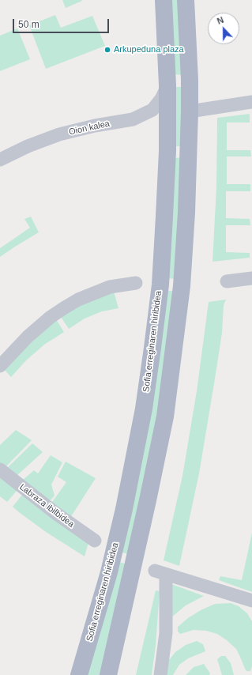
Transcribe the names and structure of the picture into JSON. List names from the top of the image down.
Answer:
{
  "streets": {
    "main road": ["Sofia erreginaren hiribidea"],
    "street": ["Oion kalea", "Labraza ibilbidea"]
  },
  "crossings": [
    ["Oion kalea", "Sofia erreginaren hiribidea"]
  ],
  "places": ["Arkupeduna plaza"],
  "scale_bar": "50 m",
  "north": "top"
}
